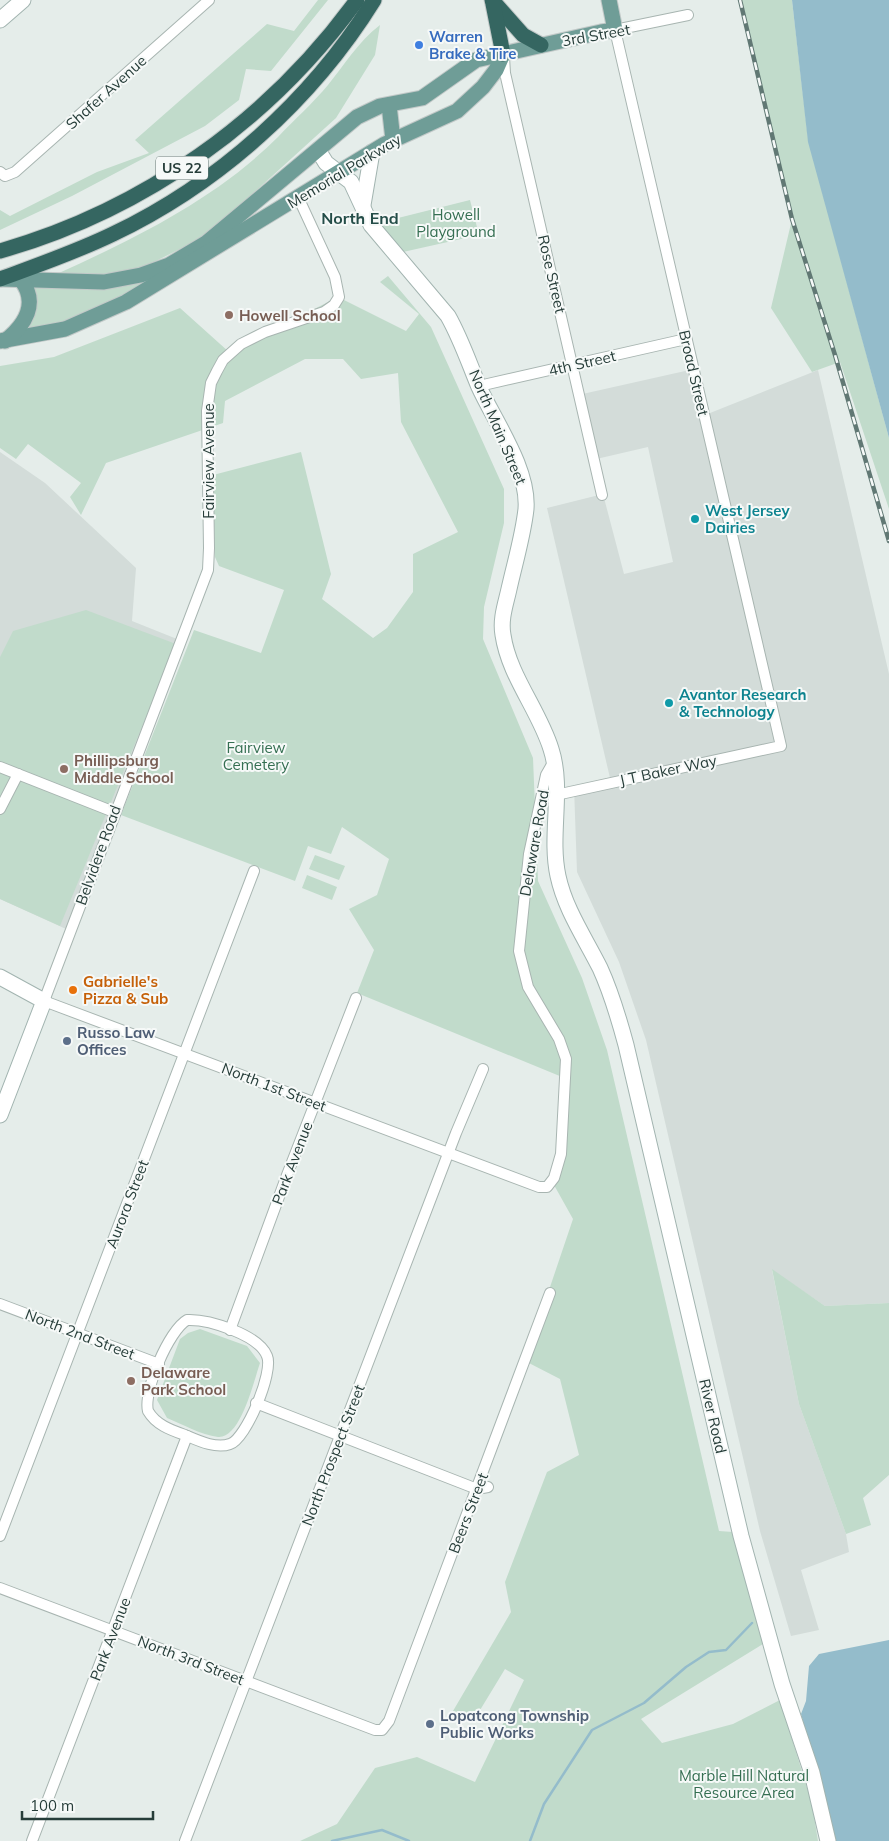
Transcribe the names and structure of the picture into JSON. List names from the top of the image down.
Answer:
{
  "streets": {
    "highway": ["US 22"],
    "main road": ["3rd Street", "Memorial Parkway", "Broad Street"],
    "street": [
      "Shafer Avenue",
      "Rose Street",
      "4th Street",
      "North Main Street",
      "Fairview Avenue",
      "J T Baker Way",
      "Delaware Road",
      "Belvidere Road",
      "North 1st Street",
      "Park Avenue",
      "Aurora Street",
      "North 2nd Street",
      "River Road",
      "North Prospect Street",
      "Beers Street",
      "North 3rd Street"
    ]
  },
  "crossings": [
    ["3rd Street", "Memorial Parkway"],
    ["3rd Street", "Rose Street"],
    ["3rd Street", "Broad Street"],
    ["US 22", "Memorial Parkway"],
    ["Memorial Parkway", "Rose Street"],
    ["Memorial Parkway", "North Main Street"],
    ["Memorial Parkway", "Fairview Avenue"],
    ["Rose Street", "4th Street"],
    ["4th Street", "Broad Street"],
    ["4th Street", "North Main Street"],
    ["Broad Street", "J T Baker Way"],
    ["North Main Street", "J T Baker Way"],
    ["North Main Street", "Delaware Road"],
    ["North Main Street", "River Road"],
    ["Fairview Avenue", "Belvidere Road"],
    ["J T Baker Way", "River Road"],
    ["Delaware Road", "North 1st Street"],
    ["Belvidere Road", "North 1st Street"],
    ["North 1st Street", "Park Avenue"],
    ["North 1st Street", "Aurora Street"],
    ["North 1st Street", "North Prospect Street"],
    ["Park Avenue", "North 2nd Street"],
    ["Park Avenue", "North 3rd Street"],
    ["Aurora Street", "North 2nd Street"],
    ["North Prospect Street", "North 3rd Street"],
    ["Beers Street", "North 3rd Street"]
  ],
  "districts": ["North End"],
  "parks": ["Howell Playground", "Fairview Cemetery", "Marble Hill Natural Resource Area"],
  "places": [
    "Warren Brake & Tire",
    "Howell School",
    "West Jersey Dairies",
    "Avantor Research & Technology",
    "Phillipsburg Middle School",
    "Gabrielle's Pizza & Sub",
    "Russo Law Offices",
    "Delaware Park School",
    "Lopatcong Township Public Works"
  ],
  "scale_bar": "100 m"
}
